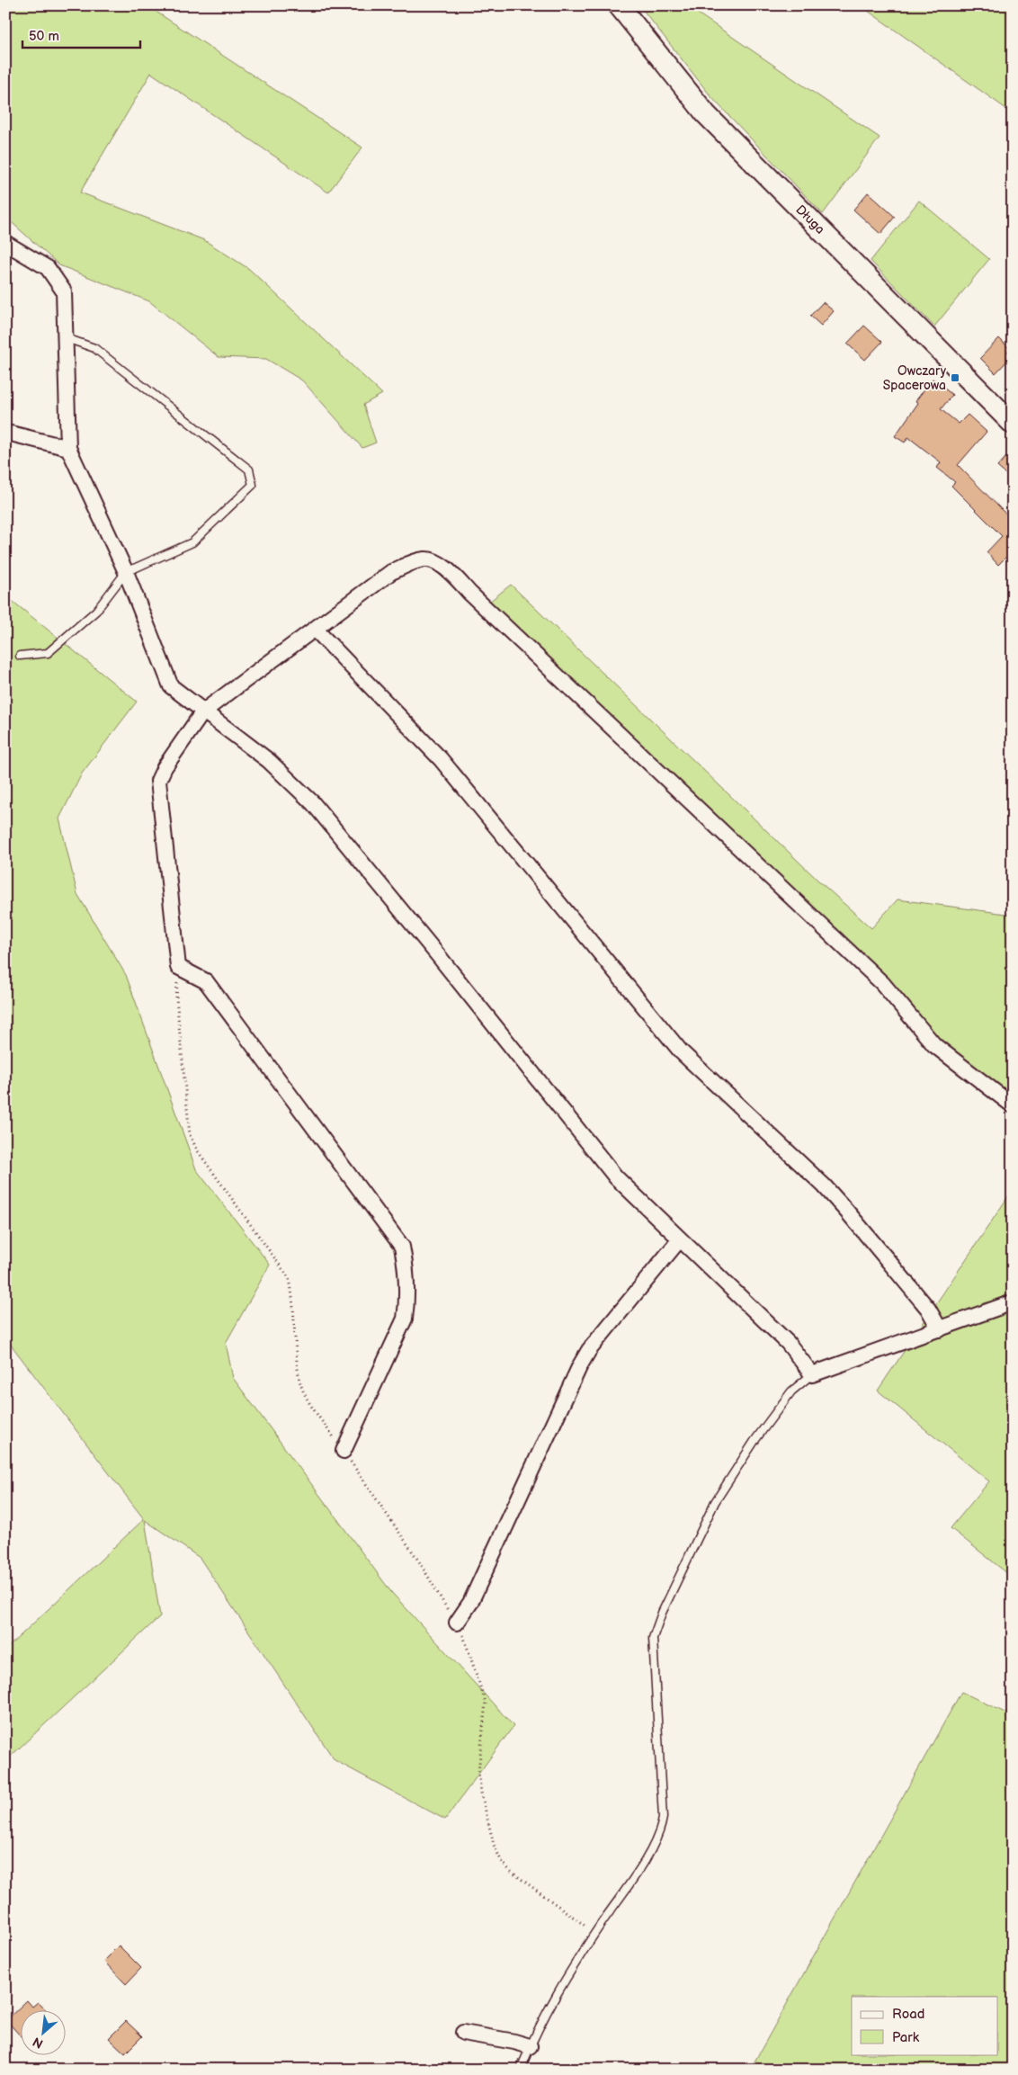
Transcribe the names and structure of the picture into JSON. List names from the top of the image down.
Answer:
{
  "streets": {
    "street": ["Długa"]
  },
  "places": {
    "transit": ["Owczary Spacerowa"]
  },
  "legend": ["Road", "Park"],
  "scale_bar": "50 m",
  "north": "bottom left"
}
